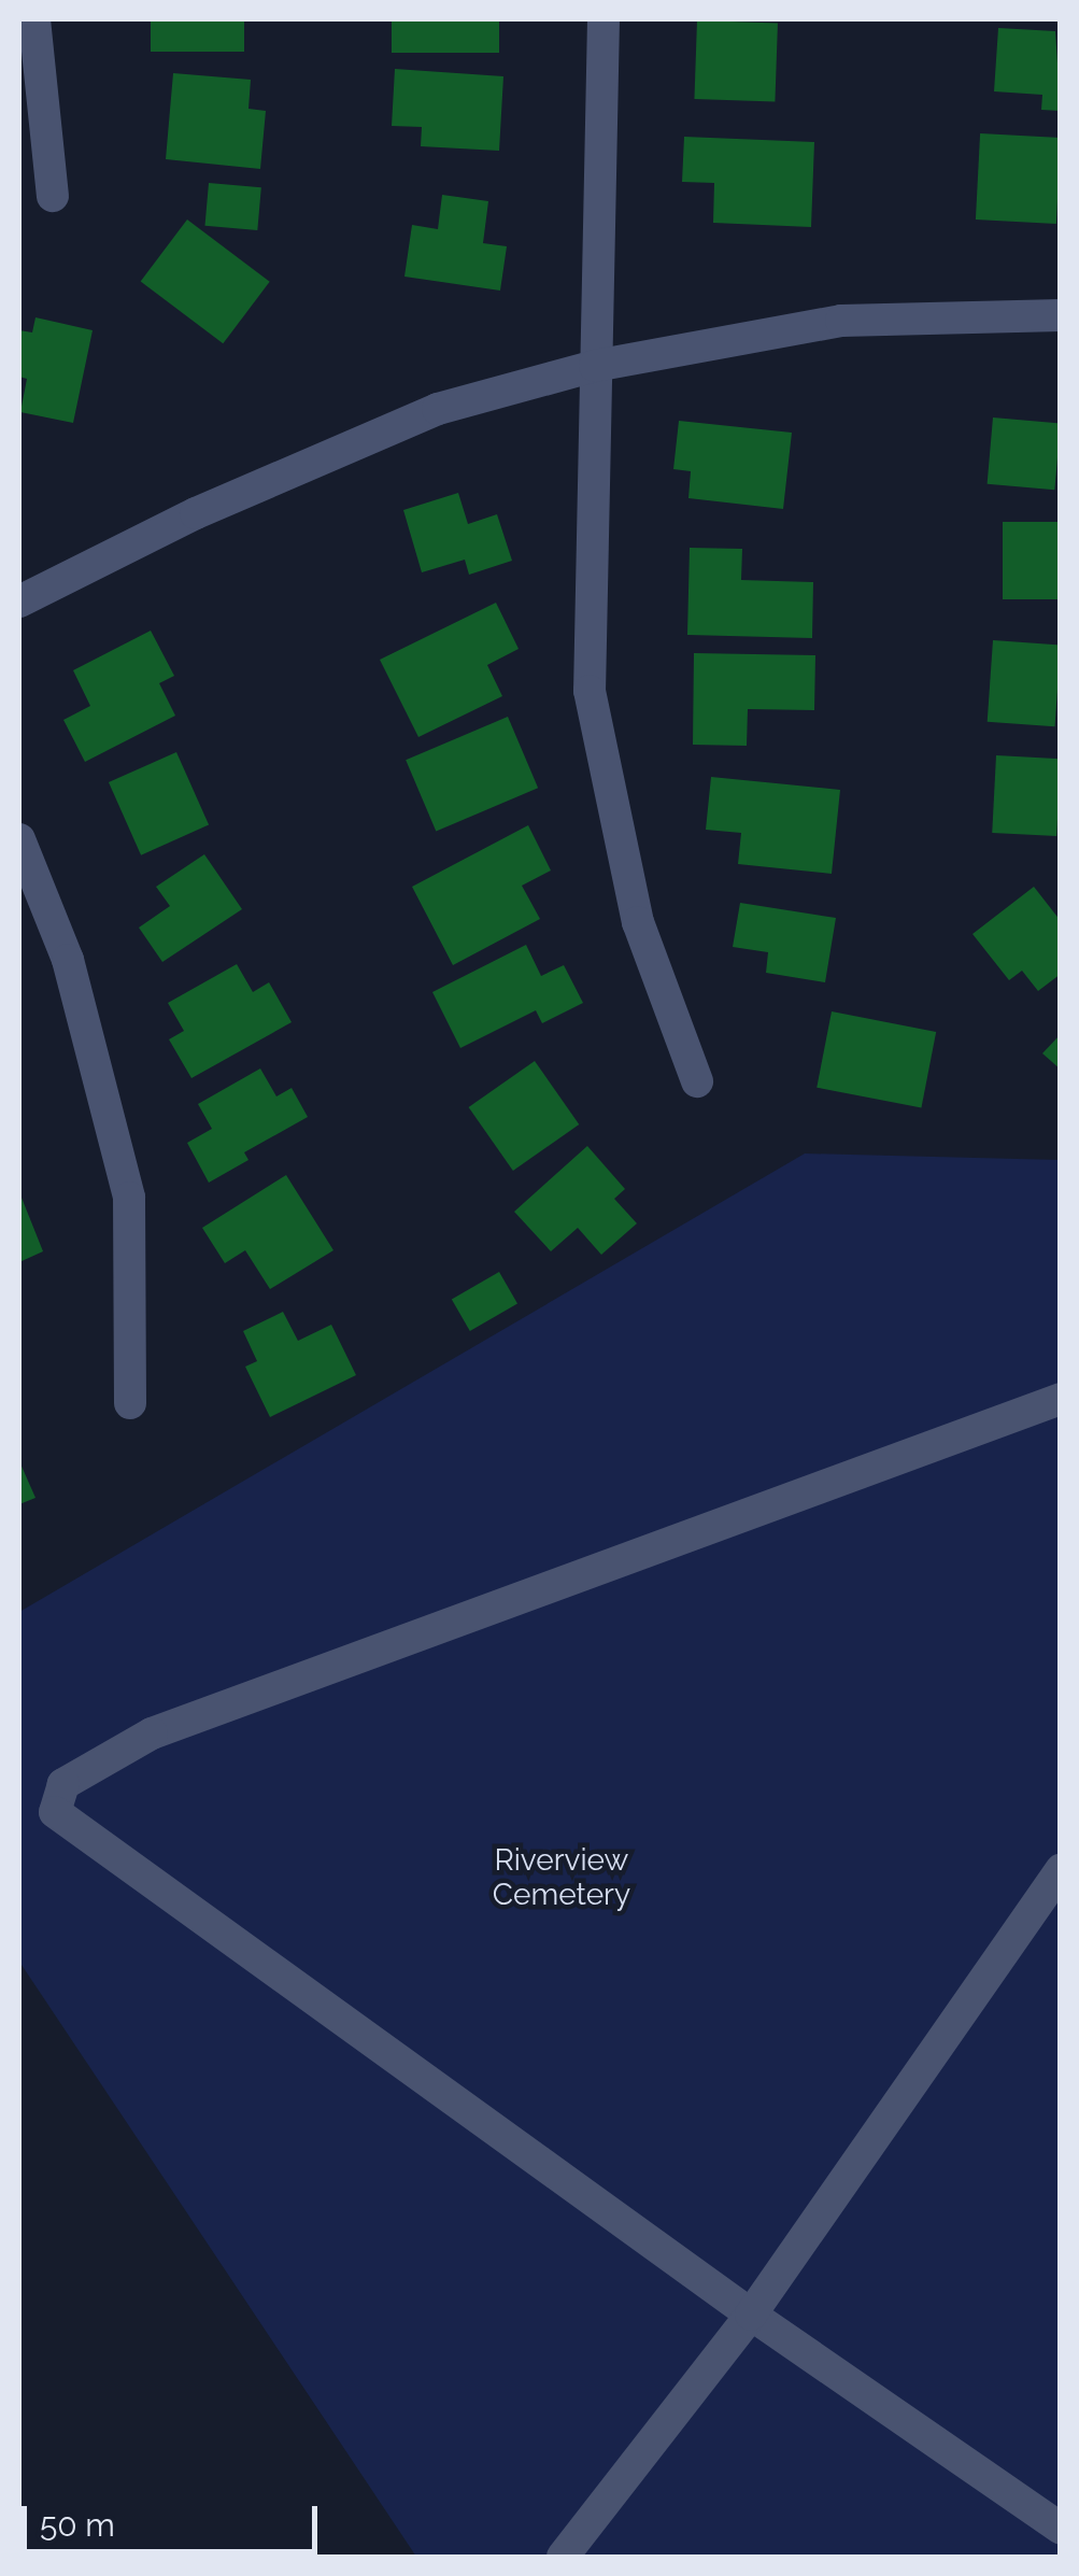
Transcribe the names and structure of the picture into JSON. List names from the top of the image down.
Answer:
{
  "parks": ["Riverview Cemetery"],
  "scale_bar": "50 m"
}
